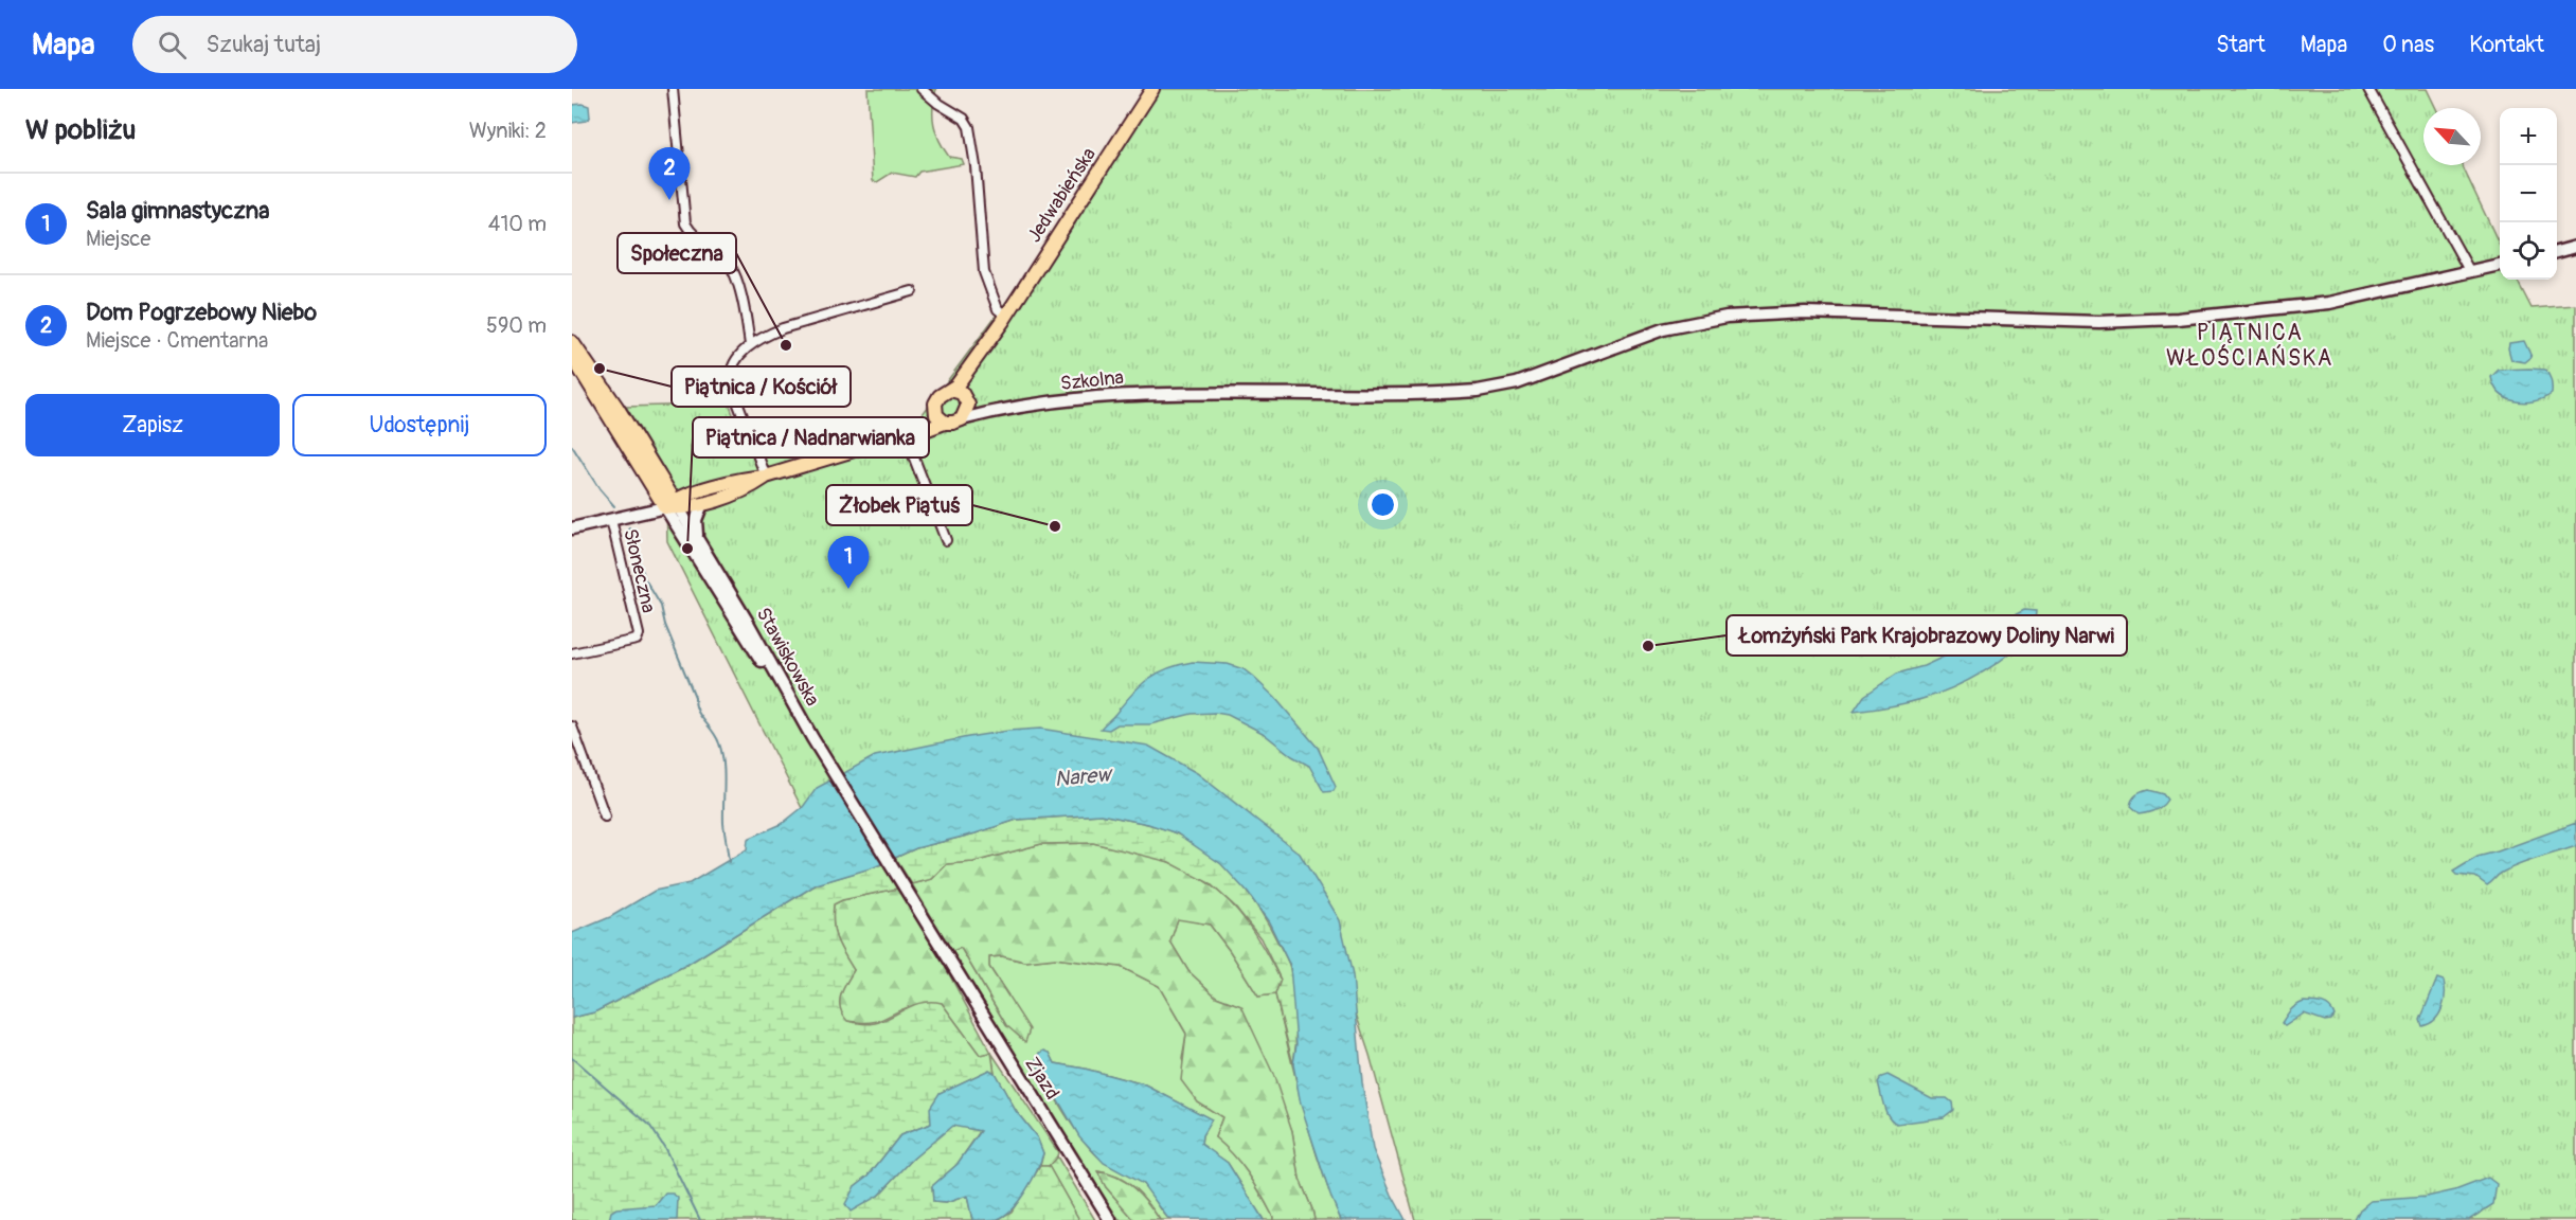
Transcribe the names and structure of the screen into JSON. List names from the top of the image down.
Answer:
{
  "streets": {
    "main road": ["Jedwabieńska", "Stawiskowska"],
    "street": ["Szkolna", "Słoneczna", "Zjazd"]
  },
  "crossings": [
    ["Jedwabieńska", "Szkolna"],
    ["Stawiskowska", "Zjazd"]
  ],
  "districts": ["PIĄTNICA WŁOŚCIAŃSKA"],
  "water": ["Narew"],
  "places": [
    "Społeczna",
    "Piątnica / Kościół",
    "Żłobek Piątuś",
    "Piątnica / Nadnarwianka",
    "Łomżyński Park Krajobrazowy Doliny Narwi"
  ],
  "north": "top left",
  "page": {
    "header": "Mapa",
    "search": "Szukaj tutaj",
    "nav": [
      "Start",
      "Mapa",
      "O nas",
      "Kontakt"
    ],
    "heading": ["W pobliżu", "Wyniki: 2"],
    "map_buttons": ["+", "−"],
    "pins": ["2", "1"],
    "list": [
      {
        "mark": "1",
        "name": "Sala gimnastyczna",
        "note": "Miejsce",
        "value": "410 m"
      },
      {
        "mark": "2",
        "name": "Dom Pogrzebowy Niebo",
        "note": "Miejsce · Cmentarna",
        "value": "590 m"
      }
    ],
    "buttons": ["Zapisz", "Udostępnij"]
  }
}
